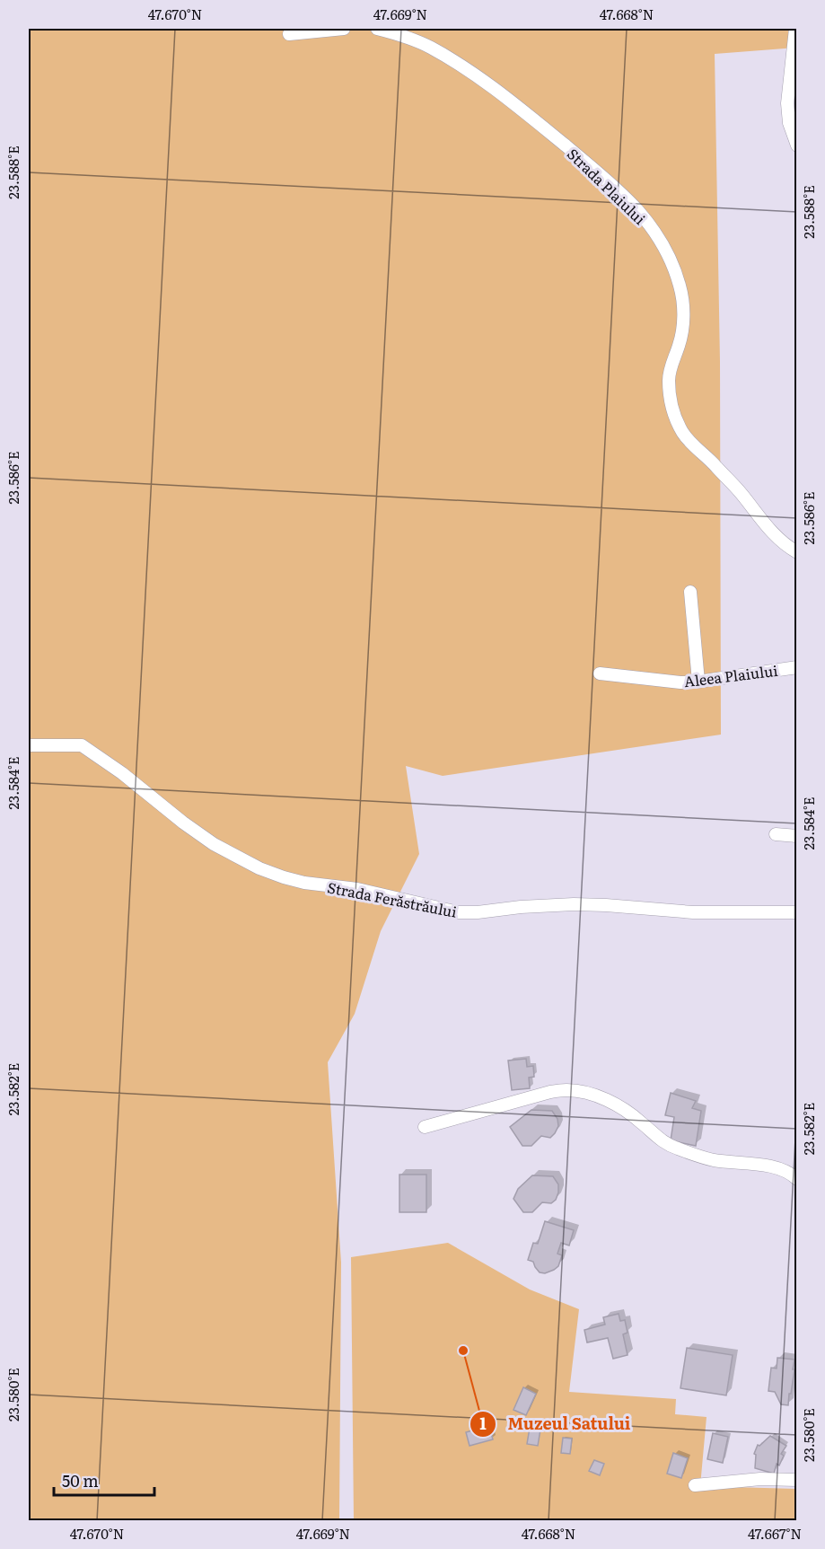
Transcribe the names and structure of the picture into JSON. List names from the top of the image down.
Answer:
{
  "streets": {
    "street": ["Strada Plaiului", "Aleea Plaiului", "Strada Ferăstrăului"]
  },
  "places": ["Muzeul Satului"],
  "scale_bar": "50 m",
  "coordinates": [
    "47.670°N",
    "47.669°N",
    "47.668°N",
    "23.588°E",
    "23.586°E",
    "23.584°E",
    "23.582°E",
    "23.580°E",
    "47.667°N"
  ]
}
